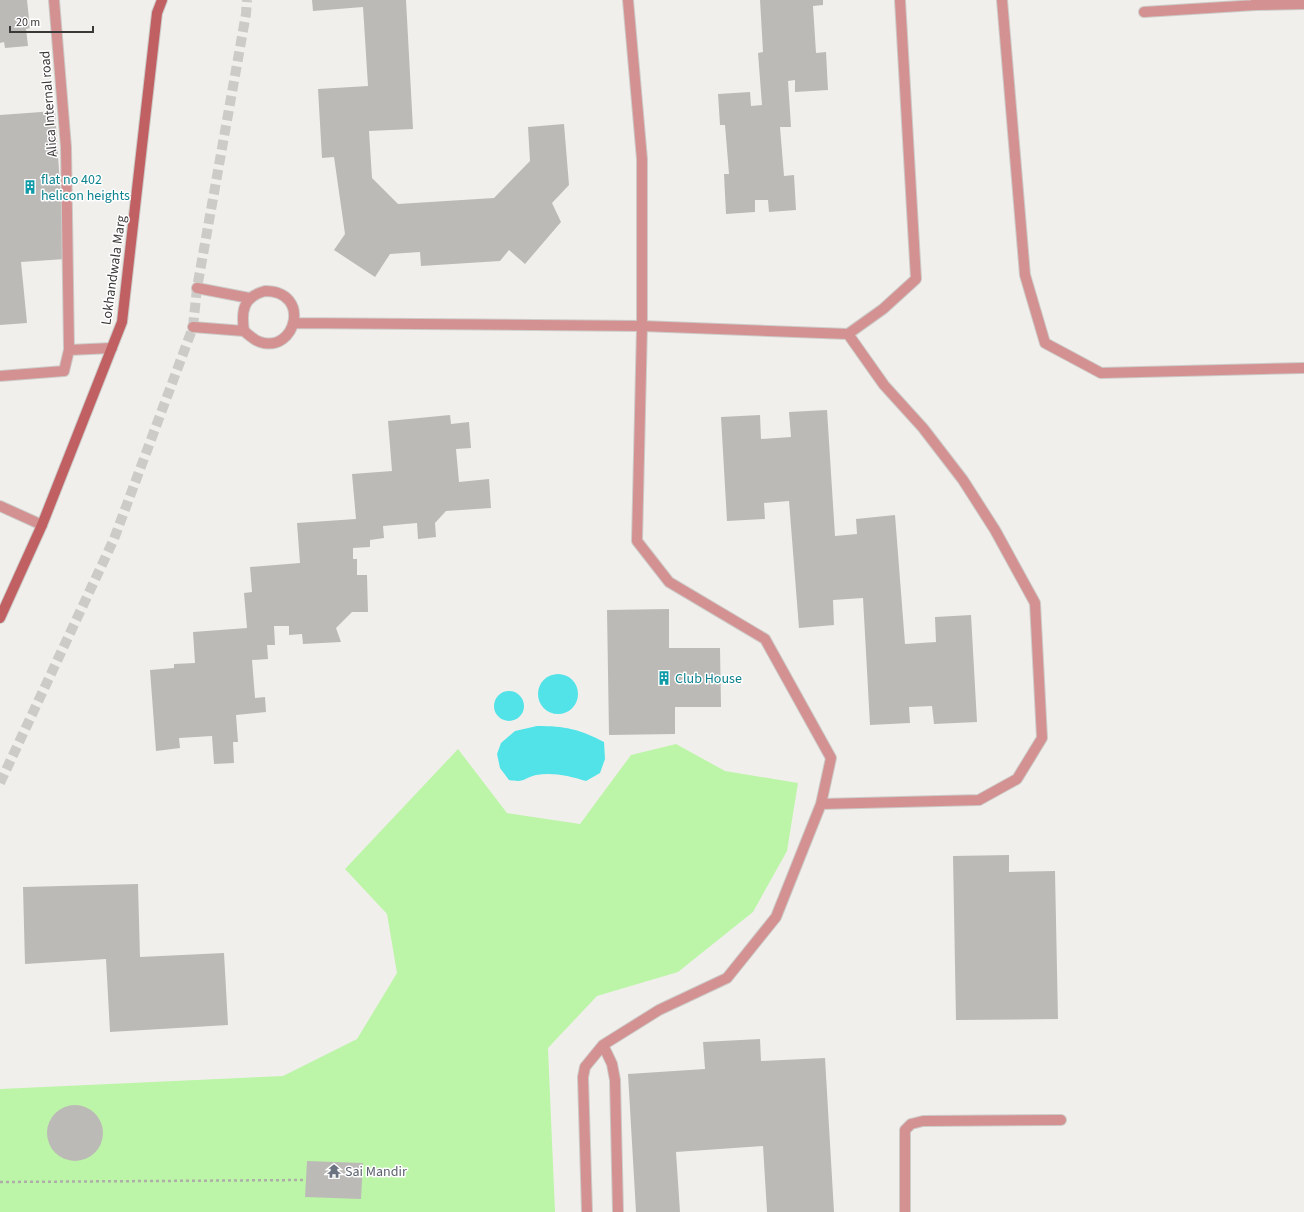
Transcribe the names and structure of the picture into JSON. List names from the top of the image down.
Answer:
{
  "streets": {
    "street": ["Alica Internal road", "Lokhandwala Marg"]
  },
  "places": {
    "building": ["flat no 402 helicon heights", "Club House"],
    "temple": ["Sai Mandir"]
  },
  "scale_bar": "20 m"
}
